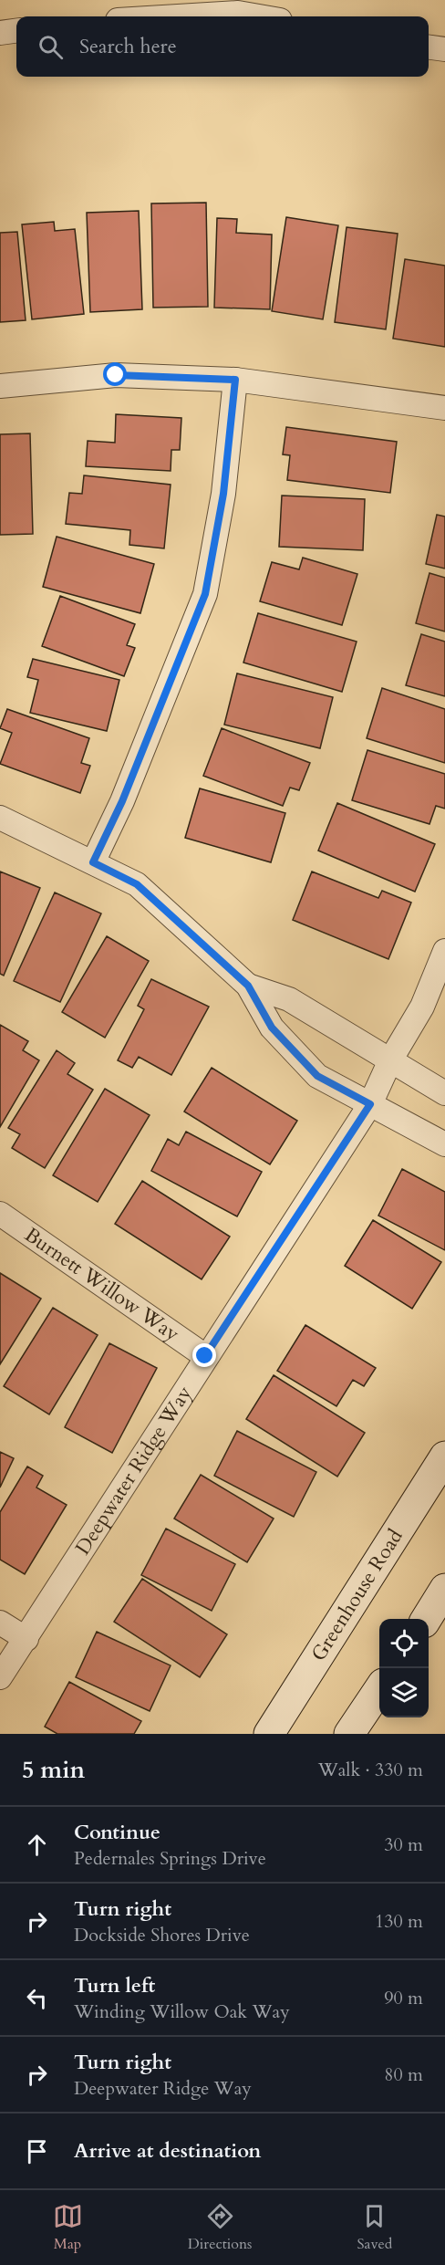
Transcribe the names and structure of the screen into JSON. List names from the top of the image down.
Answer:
{
  "streets": {
    "street": ["Burnett Willow Way", "Deepwater Ridge Way", "Greenhouse Road"]
  },
  "crossings": [
    ["Burnett Willow Way", "Deepwater Ridge Way"]
  ],
  "page": {
    "search": "Search here",
    "heading": ["5 min", "Walk · 330 m"],
    "list": [
      ["Continue", "Pedernales Springs Drive", "30 m"],
      ["Turn right", "Dockside Shores Drive", "130 m"],
      ["Turn left", "Winding Willow Oak Way", "90 m"],
      ["Turn right", "Deepwater Ridge Way", "80 m"],
      "Arrive at destination"
    ],
    "nav": ["Map", "Directions", "Saved"]
  }
}
